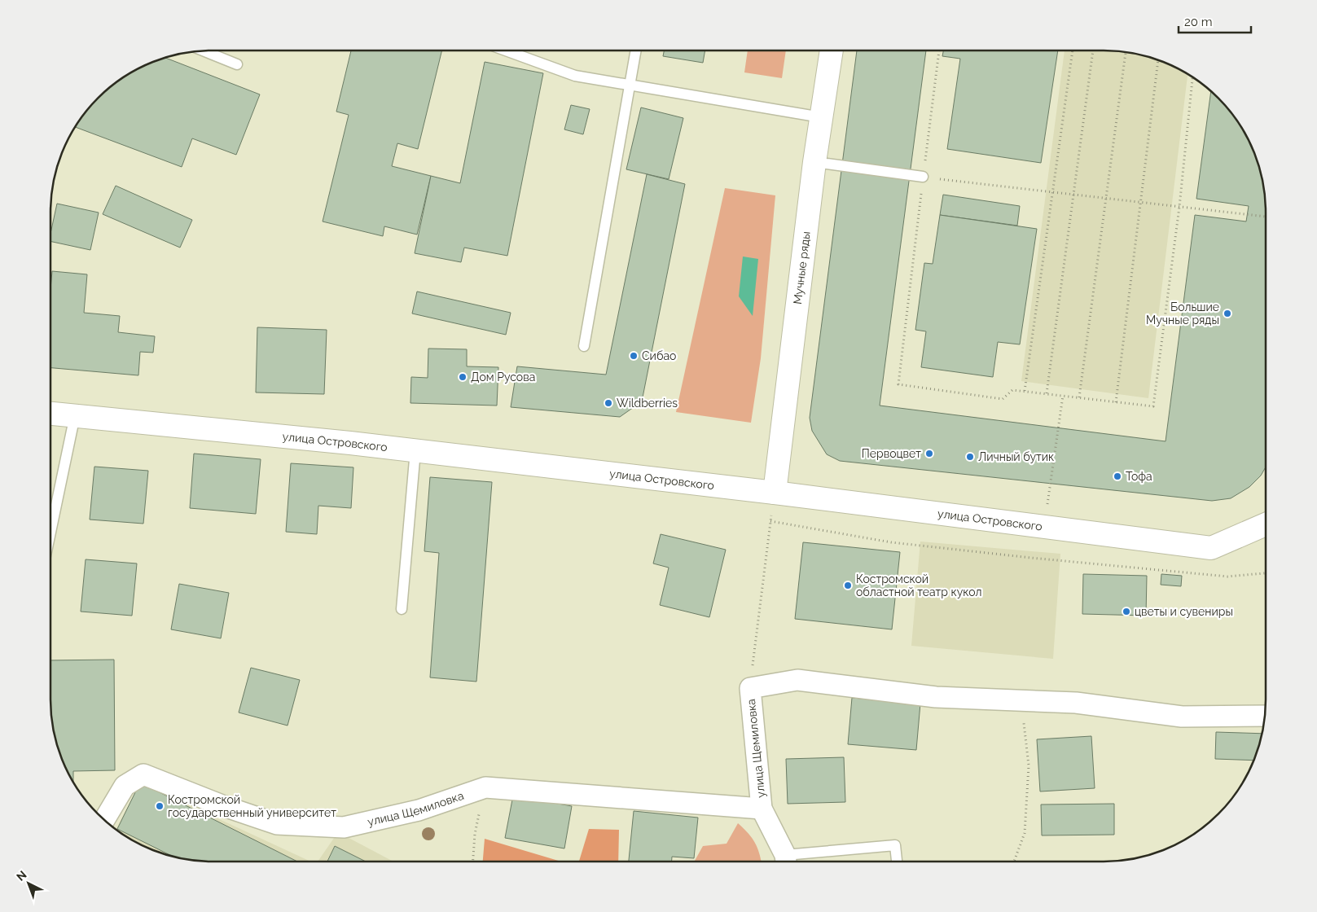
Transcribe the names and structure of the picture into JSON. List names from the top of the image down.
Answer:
{
  "streets": {
    "street": ["Мучные ряды", "улица Островского", "улица Щемиловка"]
  },
  "crossings": [
    ["Мучные ряды", "улица Островского"]
  ],
  "places": [
    "Большие Мучные ряды",
    "Сибао",
    "Дом Русова",
    "Wildberries",
    "Первоцвет",
    "Личный бутик",
    "Тофа",
    "Костромской областной театр кукол",
    "цветы и сувениры",
    "Костромской государственный университет"
  ],
  "scale_bar": "20 m",
  "north": "top left"
}
